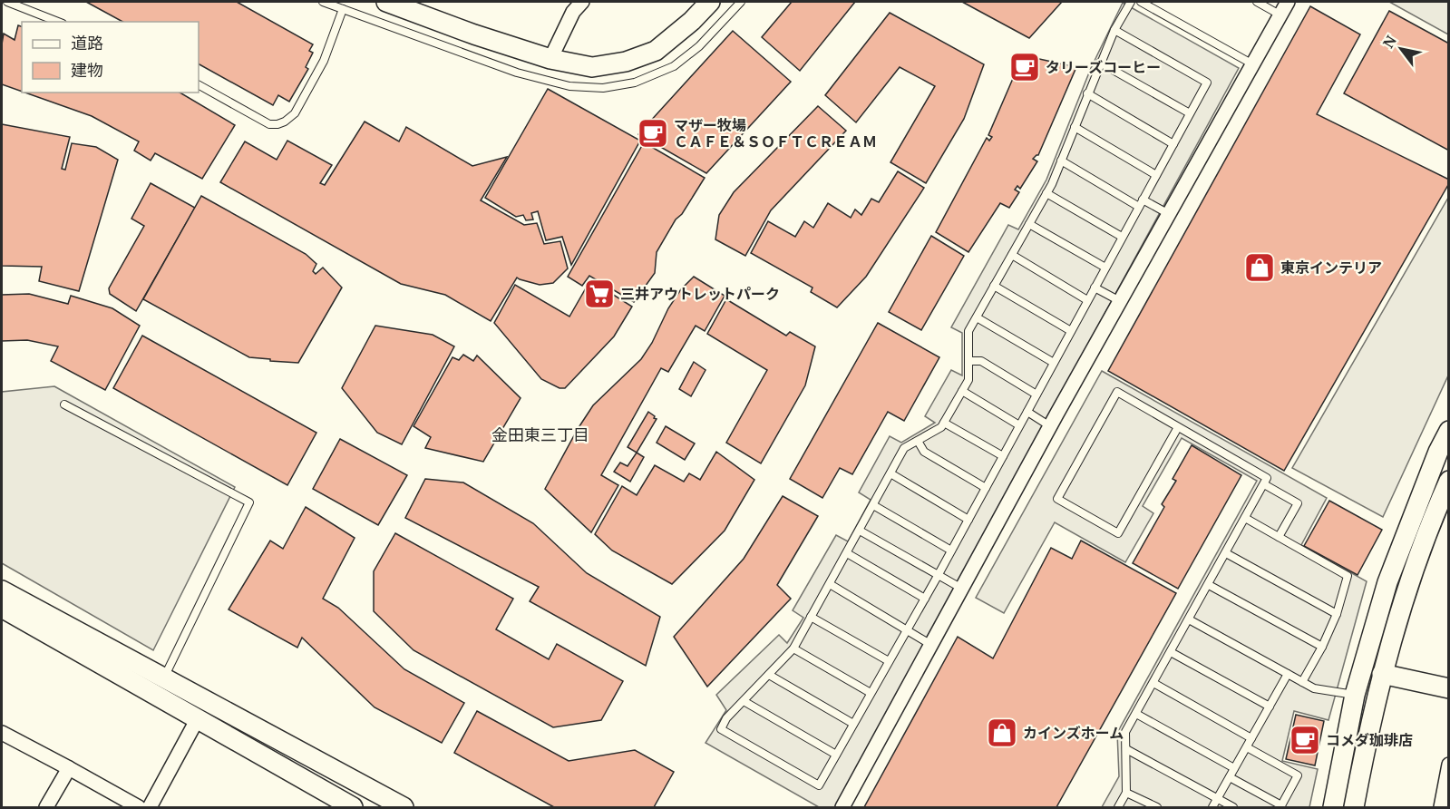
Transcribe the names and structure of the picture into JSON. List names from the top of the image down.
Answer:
{
  "districts": ["金田東三丁目"],
  "places": {
    "cafe": ["タリーズコーヒー", "マザー牧場 ＣＡＦＥ＆ＳＯＦＴＣＲＥＡＭ", "コメダ珈琲店"],
    "shop": ["東京インテリア", "カインズホーム"],
    "supermarket": ["三井アウトレットパーク"]
  },
  "legend": ["道路", "建物"],
  "north": "top left"
}
